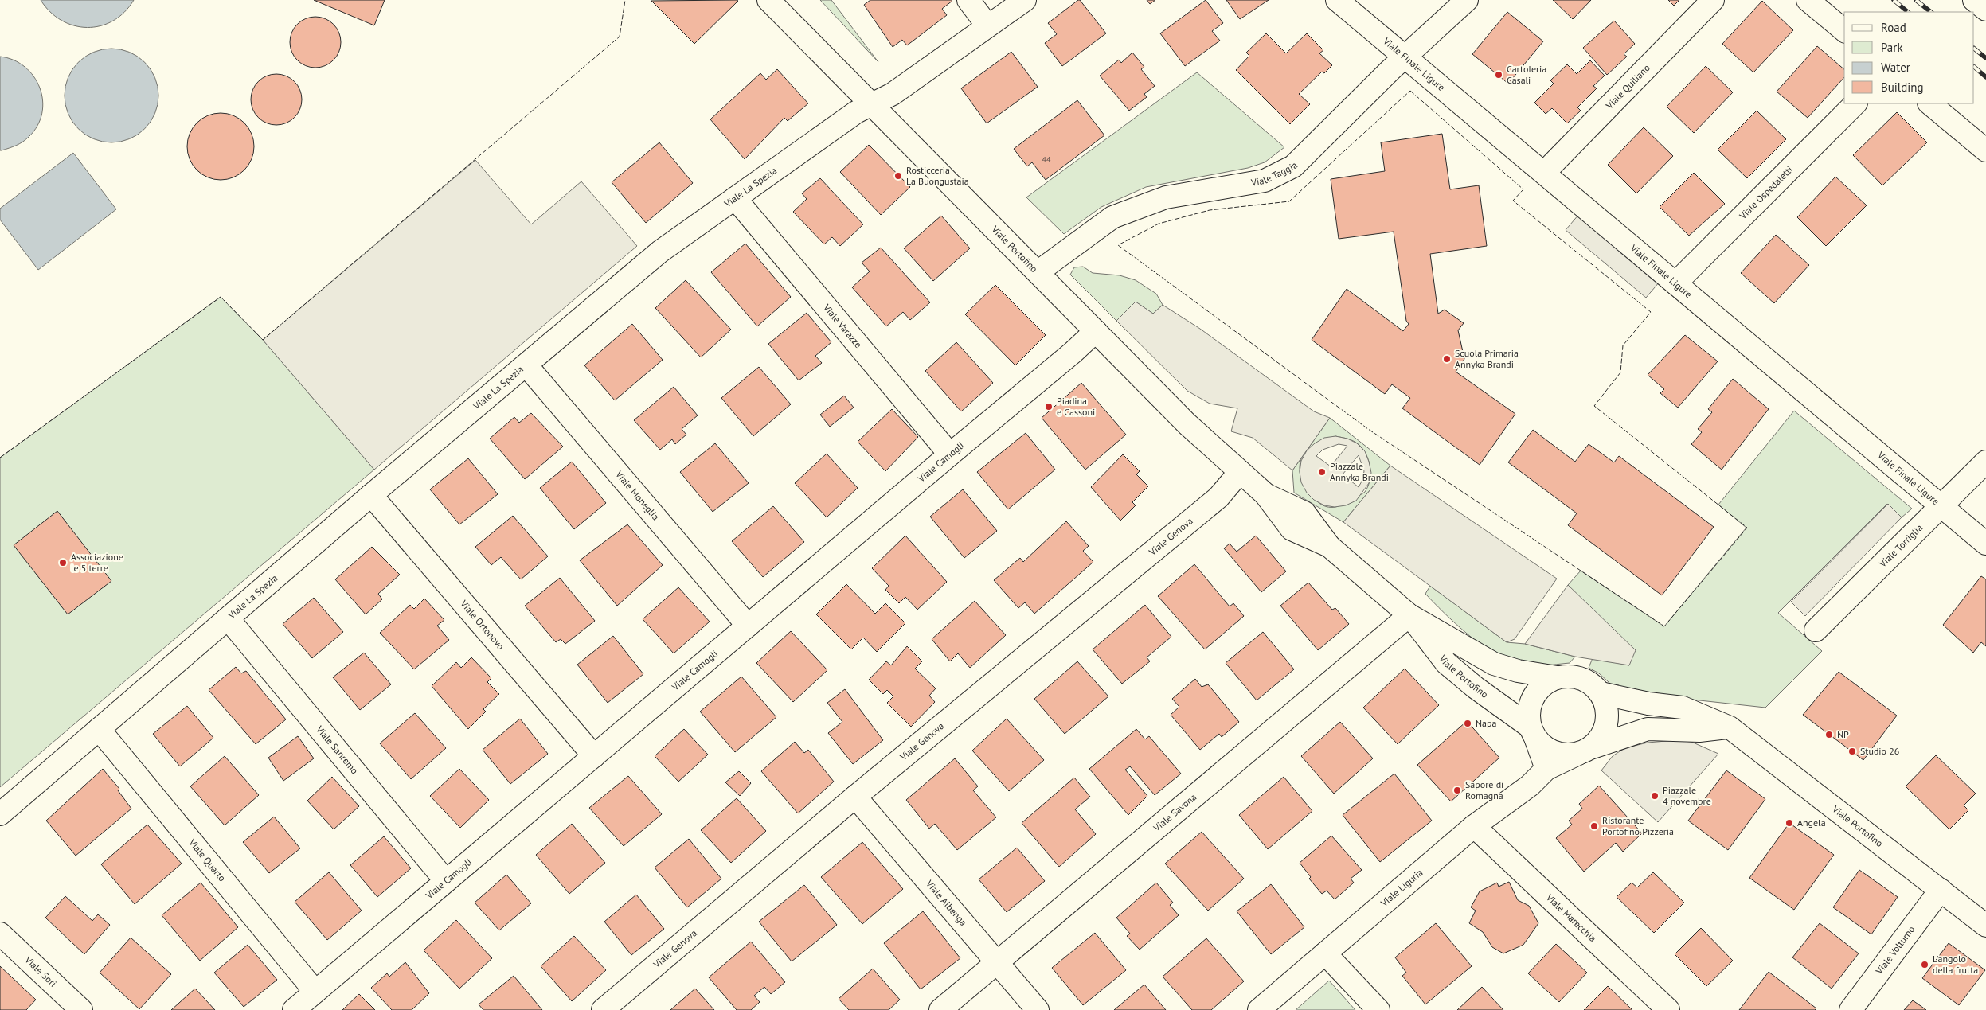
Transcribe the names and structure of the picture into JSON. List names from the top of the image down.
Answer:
{
  "streets": {
    "street": [
      "Viale Finale Ligure",
      "Viale Quiliano",
      "Viale Taggia",
      "Viale La Spezia",
      "Viale Ospedaletti",
      "Viale Portofino",
      "Viale Varazze",
      "Viale Camogli",
      "Viale Moneglia",
      "Viale Genova",
      "Viale Torriglia",
      "Viale Ortonovo",
      "Viale Sanremo",
      "Viale Savona",
      "Viale Quarto",
      "Viale Liguria",
      "Viale Albenga",
      "Viale Marecchia",
      "Viale Volturno",
      "Viale Sori"
    ]
  },
  "crossings": [
    ["Viale Finale Ligure", "Viale Quiliano"],
    ["Viale Finale Ligure", "Viale Taggia"],
    ["Viale Finale Ligure", "Viale Ospedaletti"],
    ["Viale Finale Ligure", "Viale Torriglia"],
    ["Viale Taggia", "Viale Portofino"],
    ["Viale La Spezia", "Viale Portofino"],
    ["Viale La Spezia", "Viale Varazze"],
    ["Viale La Spezia", "Viale Moneglia"],
    ["Viale La Spezia", "Viale Ortonovo"],
    ["Viale La Spezia", "Viale Sanremo"],
    ["Viale La Spezia", "Viale Quarto"],
    ["Viale Portofino", "Viale Camogli"],
    ["Viale Portofino", "Viale Genova"],
    ["Viale Portofino", "Viale Savona"],
    ["Viale Portofino", "Viale Liguria"],
    ["Viale Portofino", "Viale Volturno"],
    ["Viale Varazze", "Viale Camogli"],
    ["Viale Camogli", "Viale Moneglia"],
    ["Viale Camogli", "Viale Ortonovo"],
    ["Viale Camogli", "Viale Sanremo"],
    ["Viale Camogli", "Viale Quarto"],
    ["Viale Genova", "Viale Albenga"],
    ["Viale Savona", "Viale Albenga"],
    ["Viale Liguria", "Viale Marecchia"]
  ],
  "places": [
    "Cartoleria Casali",
    "Rosticceria La Buongustaia",
    "Scuola Primaria Annyka Brandi",
    "Piadina e Cassoni",
    "Piazzale Annyka Brandi",
    "Associazione le 5 terre",
    "Napa",
    "NP",
    "Studio 26",
    "Sapore di Romagna",
    "Piazzale 4 novembre",
    "Angela",
    "Ristorante Portofino Pizzeria",
    "L'angolo della frutta"
  ],
  "house_numbers": ["44"],
  "legend": [
    "Road",
    "Park",
    "Water",
    "Building"
  ]
}
